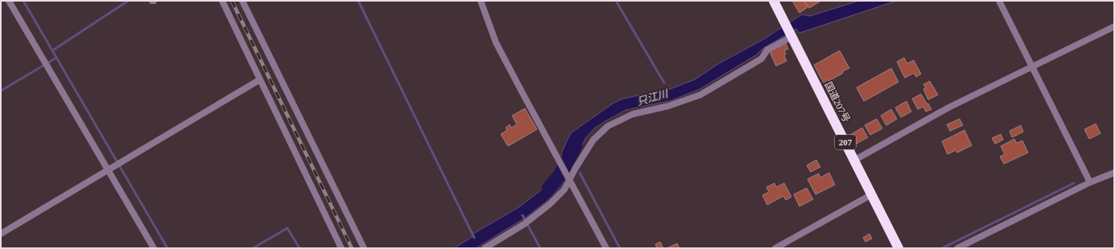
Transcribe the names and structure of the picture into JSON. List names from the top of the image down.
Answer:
{
  "streets": {
    "highway": ["国道207号", "207"]
  },
  "water": ["只江川"]
}
